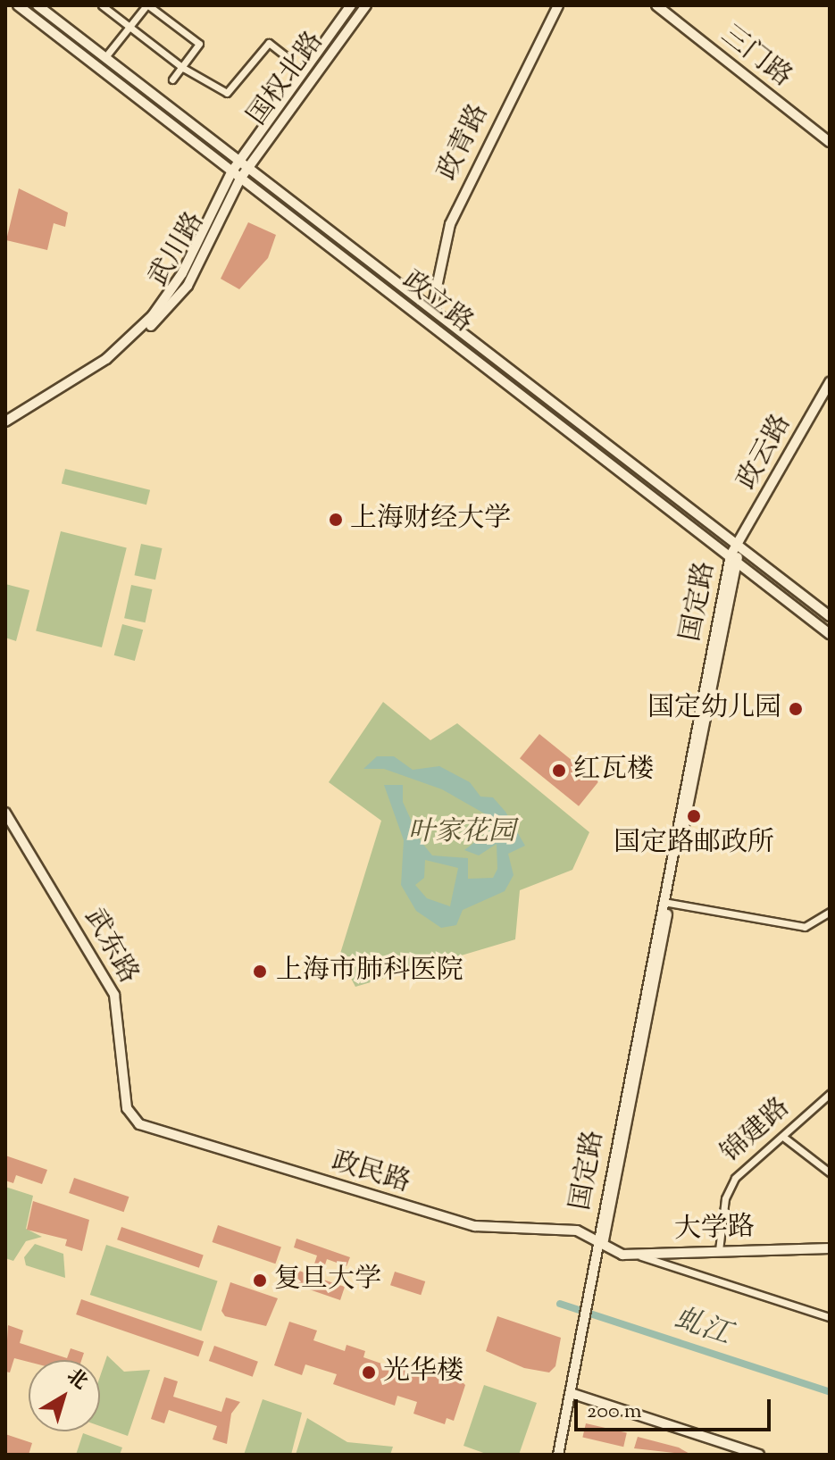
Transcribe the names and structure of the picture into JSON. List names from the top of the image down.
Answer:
{
  "streets": {
    "street": [
      "三门路",
      "国权北路",
      "政青路",
      "武川路",
      "政立路",
      "政云路",
      "国定路",
      "武东路",
      "锦建路",
      "政民路",
      "大学路"
    ]
  },
  "crossings": [
    ["国权北路", "武川路"],
    ["国权北路", "政立路"],
    ["政青路", "政立路"],
    ["武川路", "政立路"],
    ["政立路", "政云路"],
    ["政立路", "国定路"],
    ["政云路", "国定路"],
    ["国定路", "政民路"],
    ["国定路", "大学路"],
    ["武东路", "政民路"],
    ["锦建路", "大学路"],
    ["政民路", "大学路"]
  ],
  "water": ["虬江"],
  "parks": ["叶家花园"],
  "places": [
    "上海财经大学",
    "国定幼儿园",
    "红瓦楼",
    "国定路邮政所",
    "上海市肺科医院",
    "复旦大学",
    "光华楼"
  ],
  "scale_bar": "200 m",
  "north": "top right"
}
